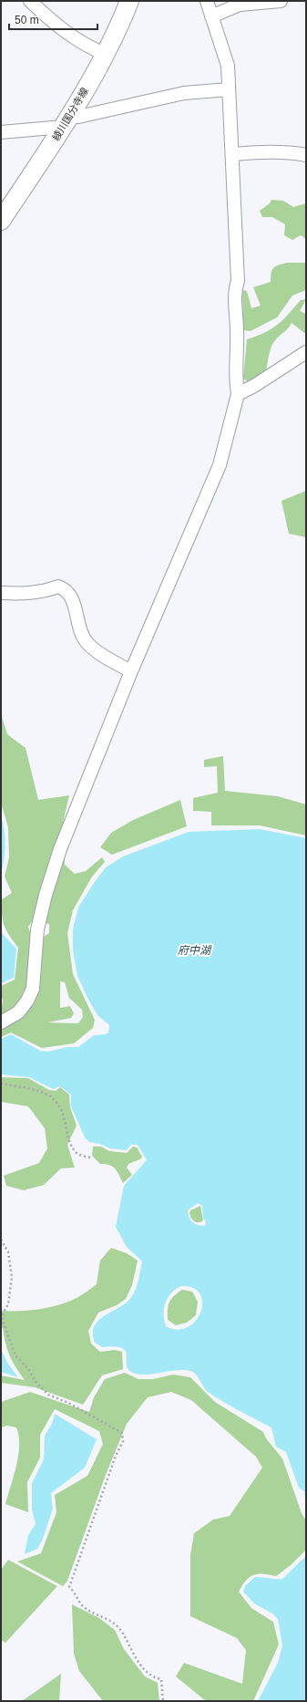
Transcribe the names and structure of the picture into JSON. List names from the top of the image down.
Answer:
{
  "streets": {
    "main road": ["綾川国分寺線"]
  },
  "water": ["府中湖"],
  "scale_bar": "50 m"
}
